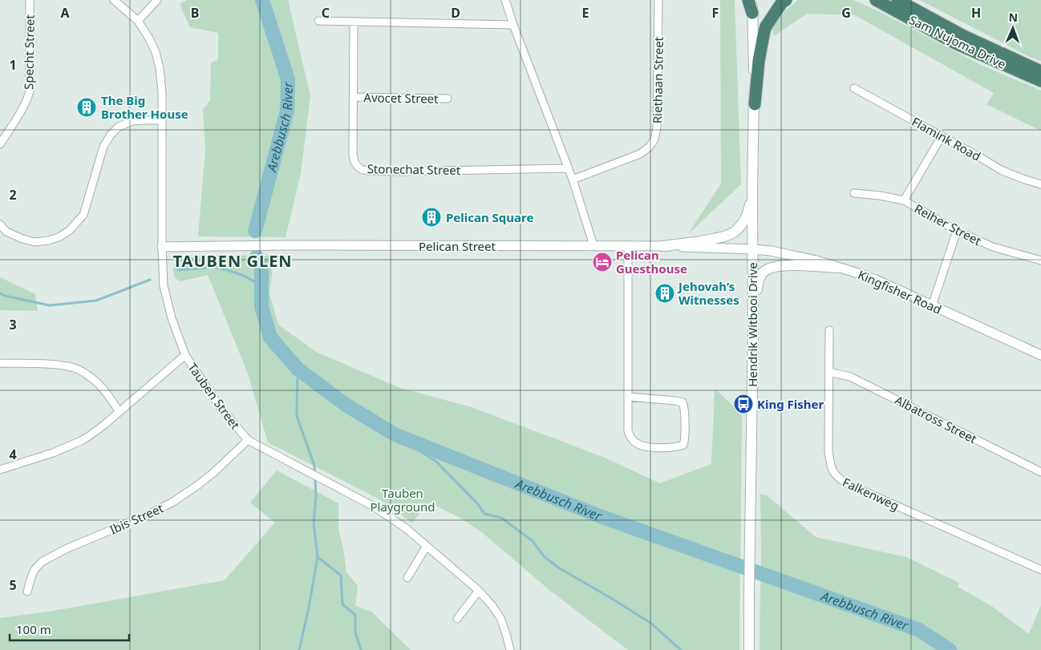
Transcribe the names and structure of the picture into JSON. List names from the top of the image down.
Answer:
{
  "streets": {
    "highway": ["Sam Nujoma Drive"],
    "main road": ["Hendrik Witbooi Drive"],
    "street": [
      "Specht Street",
      "Riethaan Street",
      "Avocet Street",
      "Flamink Road",
      "Stonechat Street",
      "Reiher Street",
      "Pelican Street",
      "Kingfisher Road",
      "Tauben Street",
      "Albatross Street",
      "Falkenweg",
      "Ibis Street"
    ]
  },
  "crossings": [
    ["Avocet Street", "Stonechat Street"],
    ["Pelican Street", "Kingfisher Road"],
    ["Pelican Street", "Hendrik Witbooi Drive"],
    ["Pelican Street", "Tauben Street"],
    ["Kingfisher Road", "Hendrik Witbooi Drive"],
    ["Tauben Street", "Ibis Street"],
    ["Albatross Street", "Falkenweg"]
  ],
  "districts": ["TAUBEN GLEN"],
  "water": ["Arebbusch River"],
  "parks": ["Tauben Playground"],
  "places": {
    "building": ["The Big Brother House", "Pelican Square", "Jehovah’s Witnesses"],
    "hotel": ["Pelican Guesthouse"],
    "bus stop": ["King Fisher"]
  },
  "scale_bar": "100 m",
  "north": "top",
  "grid": {
    "columns": [
      "A",
      "B",
      "C",
      "D",
      "E",
      "F",
      "G",
      "H"
    ],
    "rows": [
      "1",
      "2",
      "3",
      "4",
      "5"
    ]
  }
}
